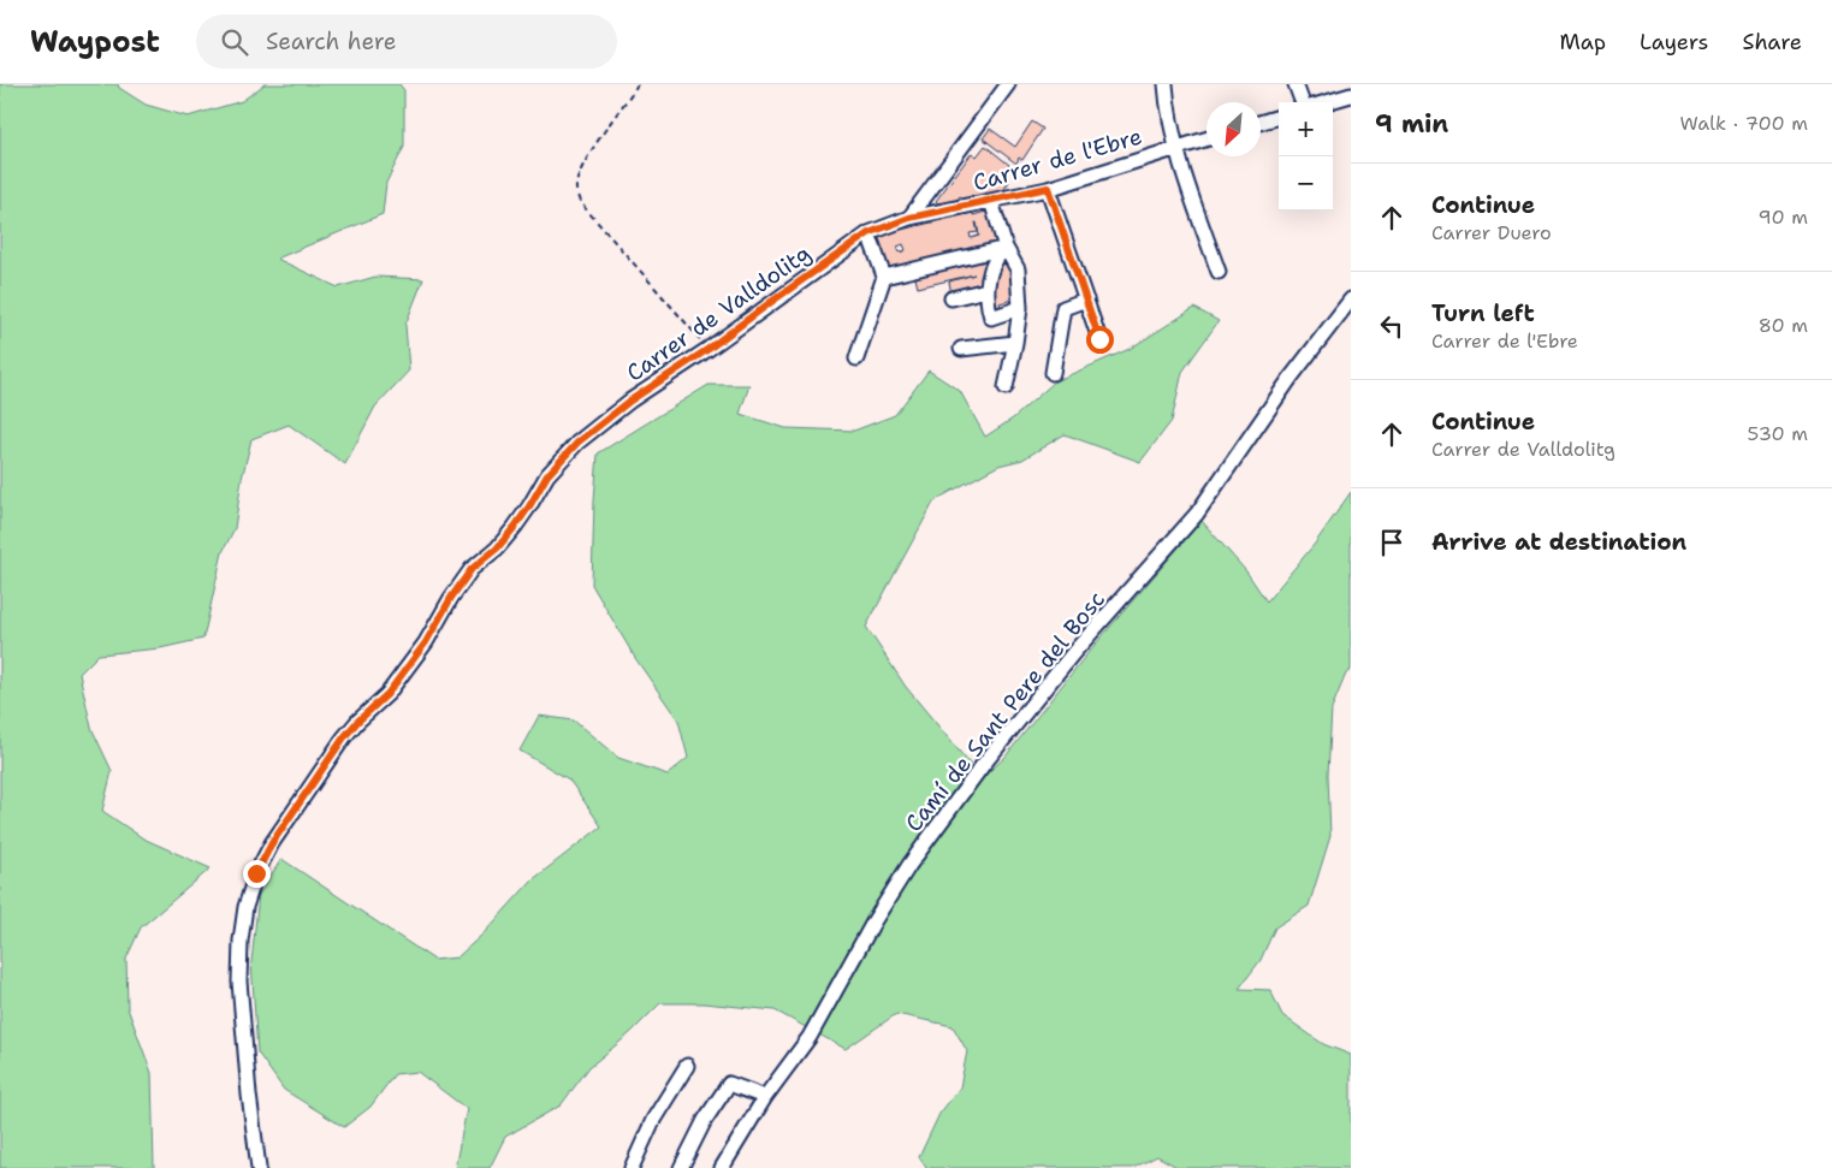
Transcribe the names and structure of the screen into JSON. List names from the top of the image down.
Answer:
{
  "streets": {
    "street": ["Carrer de l'Ebre", "Carrer de Valldolitg", "Camí de Sant Pere del Bosc"]
  },
  "crossings": [
    ["Carrer de l'Ebre", "Carrer de Valldolitg"]
  ],
  "north": "bottom left",
  "page": {
    "header": "Waypost",
    "search": "Search here",
    "nav": ["Map", "Layers", "Share"],
    "heading": ["9 min", "Walk · 700 m"],
    "map_buttons": ["+", "−"],
    "list": [
      ["Continue", "Carrer Duero", "90 m"],
      ["Turn left", "Carrer de l'Ebre", "80 m"],
      ["Continue", "Carrer de Valldolitg", "530 m"],
      "Arrive at destination"
    ]
  }
}
